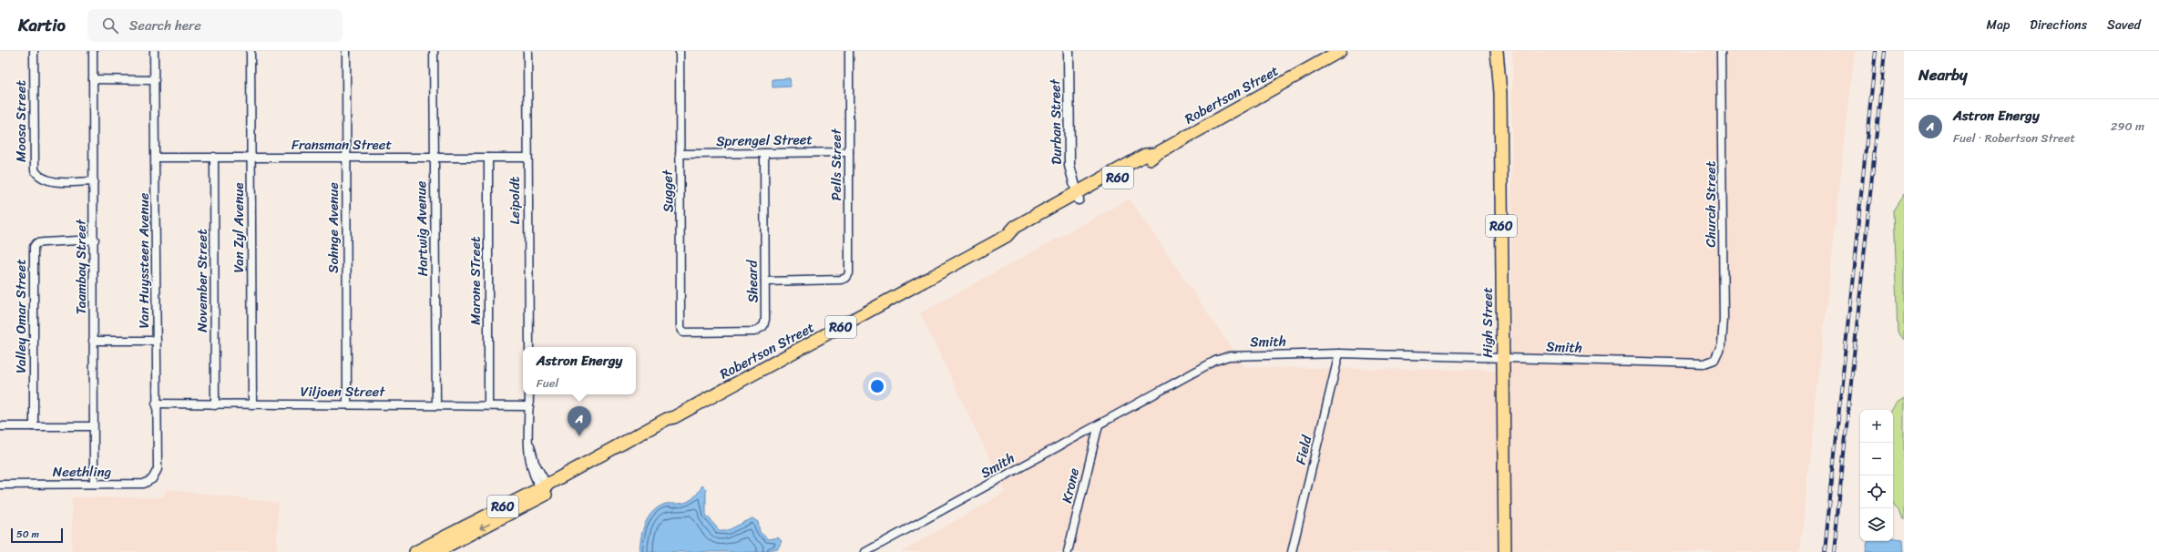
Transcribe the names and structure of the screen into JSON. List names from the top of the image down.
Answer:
{
  "streets": {
    "main road": ["Robertson Street", "R60", "High Street"],
    "street": [
      "Moosa Street",
      "Durban Street",
      "Sprengel Street",
      "Fransman Street",
      "Pells Street",
      "Sugget",
      "Leipoldt",
      "Church Street",
      "Van Zyl Avenue",
      "Sohnge Avenue",
      "Hartwig Avenue",
      "Van Huyssteen Avenue",
      "Taambay Street",
      "November Street",
      "Marone STreet",
      "Sheard",
      "Valley Omar Street",
      "Smith",
      "Viljoen Street",
      "Field",
      "Neethling",
      "Krone"
    ]
  },
  "crossings": [
    ["Robertson Street", "Durban Street"],
    ["Moosa Street", "Taambay Street"],
    ["Sprengel Street", "Pells Street"],
    ["Sprengel Street", "Sugget"],
    ["Sprengel Street", "Sheard"],
    ["Fransman Street", "Leipoldt"],
    ["Fransman Street", "Van Zyl Avenue"],
    ["Fransman Street", "Sohnge Avenue"],
    ["Fransman Street", "Hartwig Avenue"],
    ["Fransman Street", "Van Huyssteen Avenue"],
    ["Fransman Street", "November Street"],
    ["Fransman Street", "Marone STreet"],
    ["Pells Street", "Sheard"],
    ["Sugget", "Sheard"],
    ["Church Street", "Smith"],
    ["Van Zyl Avenue", "Viljoen Street"],
    ["Sohnge Avenue", "Viljoen Street"],
    ["Hartwig Avenue", "Viljoen Street"],
    ["Van Huyssteen Avenue", "Viljoen Street"],
    ["Van Huyssteen Avenue", "Neethling"],
    ["Taambay Street", "Valley Omar Street"],
    ["Taambay Street", "Neethling"],
    ["November Street", "Viljoen Street"],
    ["Marone STreet", "Viljoen Street"],
    ["High Street", "Smith"],
    ["Smith", "Field"],
    ["Smith", "Krone"]
  ],
  "scale_bar": "50 m",
  "page": {
    "header": "Kartio",
    "search": "Search here",
    "nav": ["Map", "Directions", "Saved"],
    "heading": "Nearby",
    "list": [
      {
        "mark": "A",
        "name": "Astron Energy",
        "note": "Fuel · Robertson Street",
        "value": "290 m"
      }
    ],
    "popup": ["Astron Energy", "Fuel"],
    "pins": "A",
    "map_buttons": ["+", "−"],
    "scale": "50 m"
  }
}
